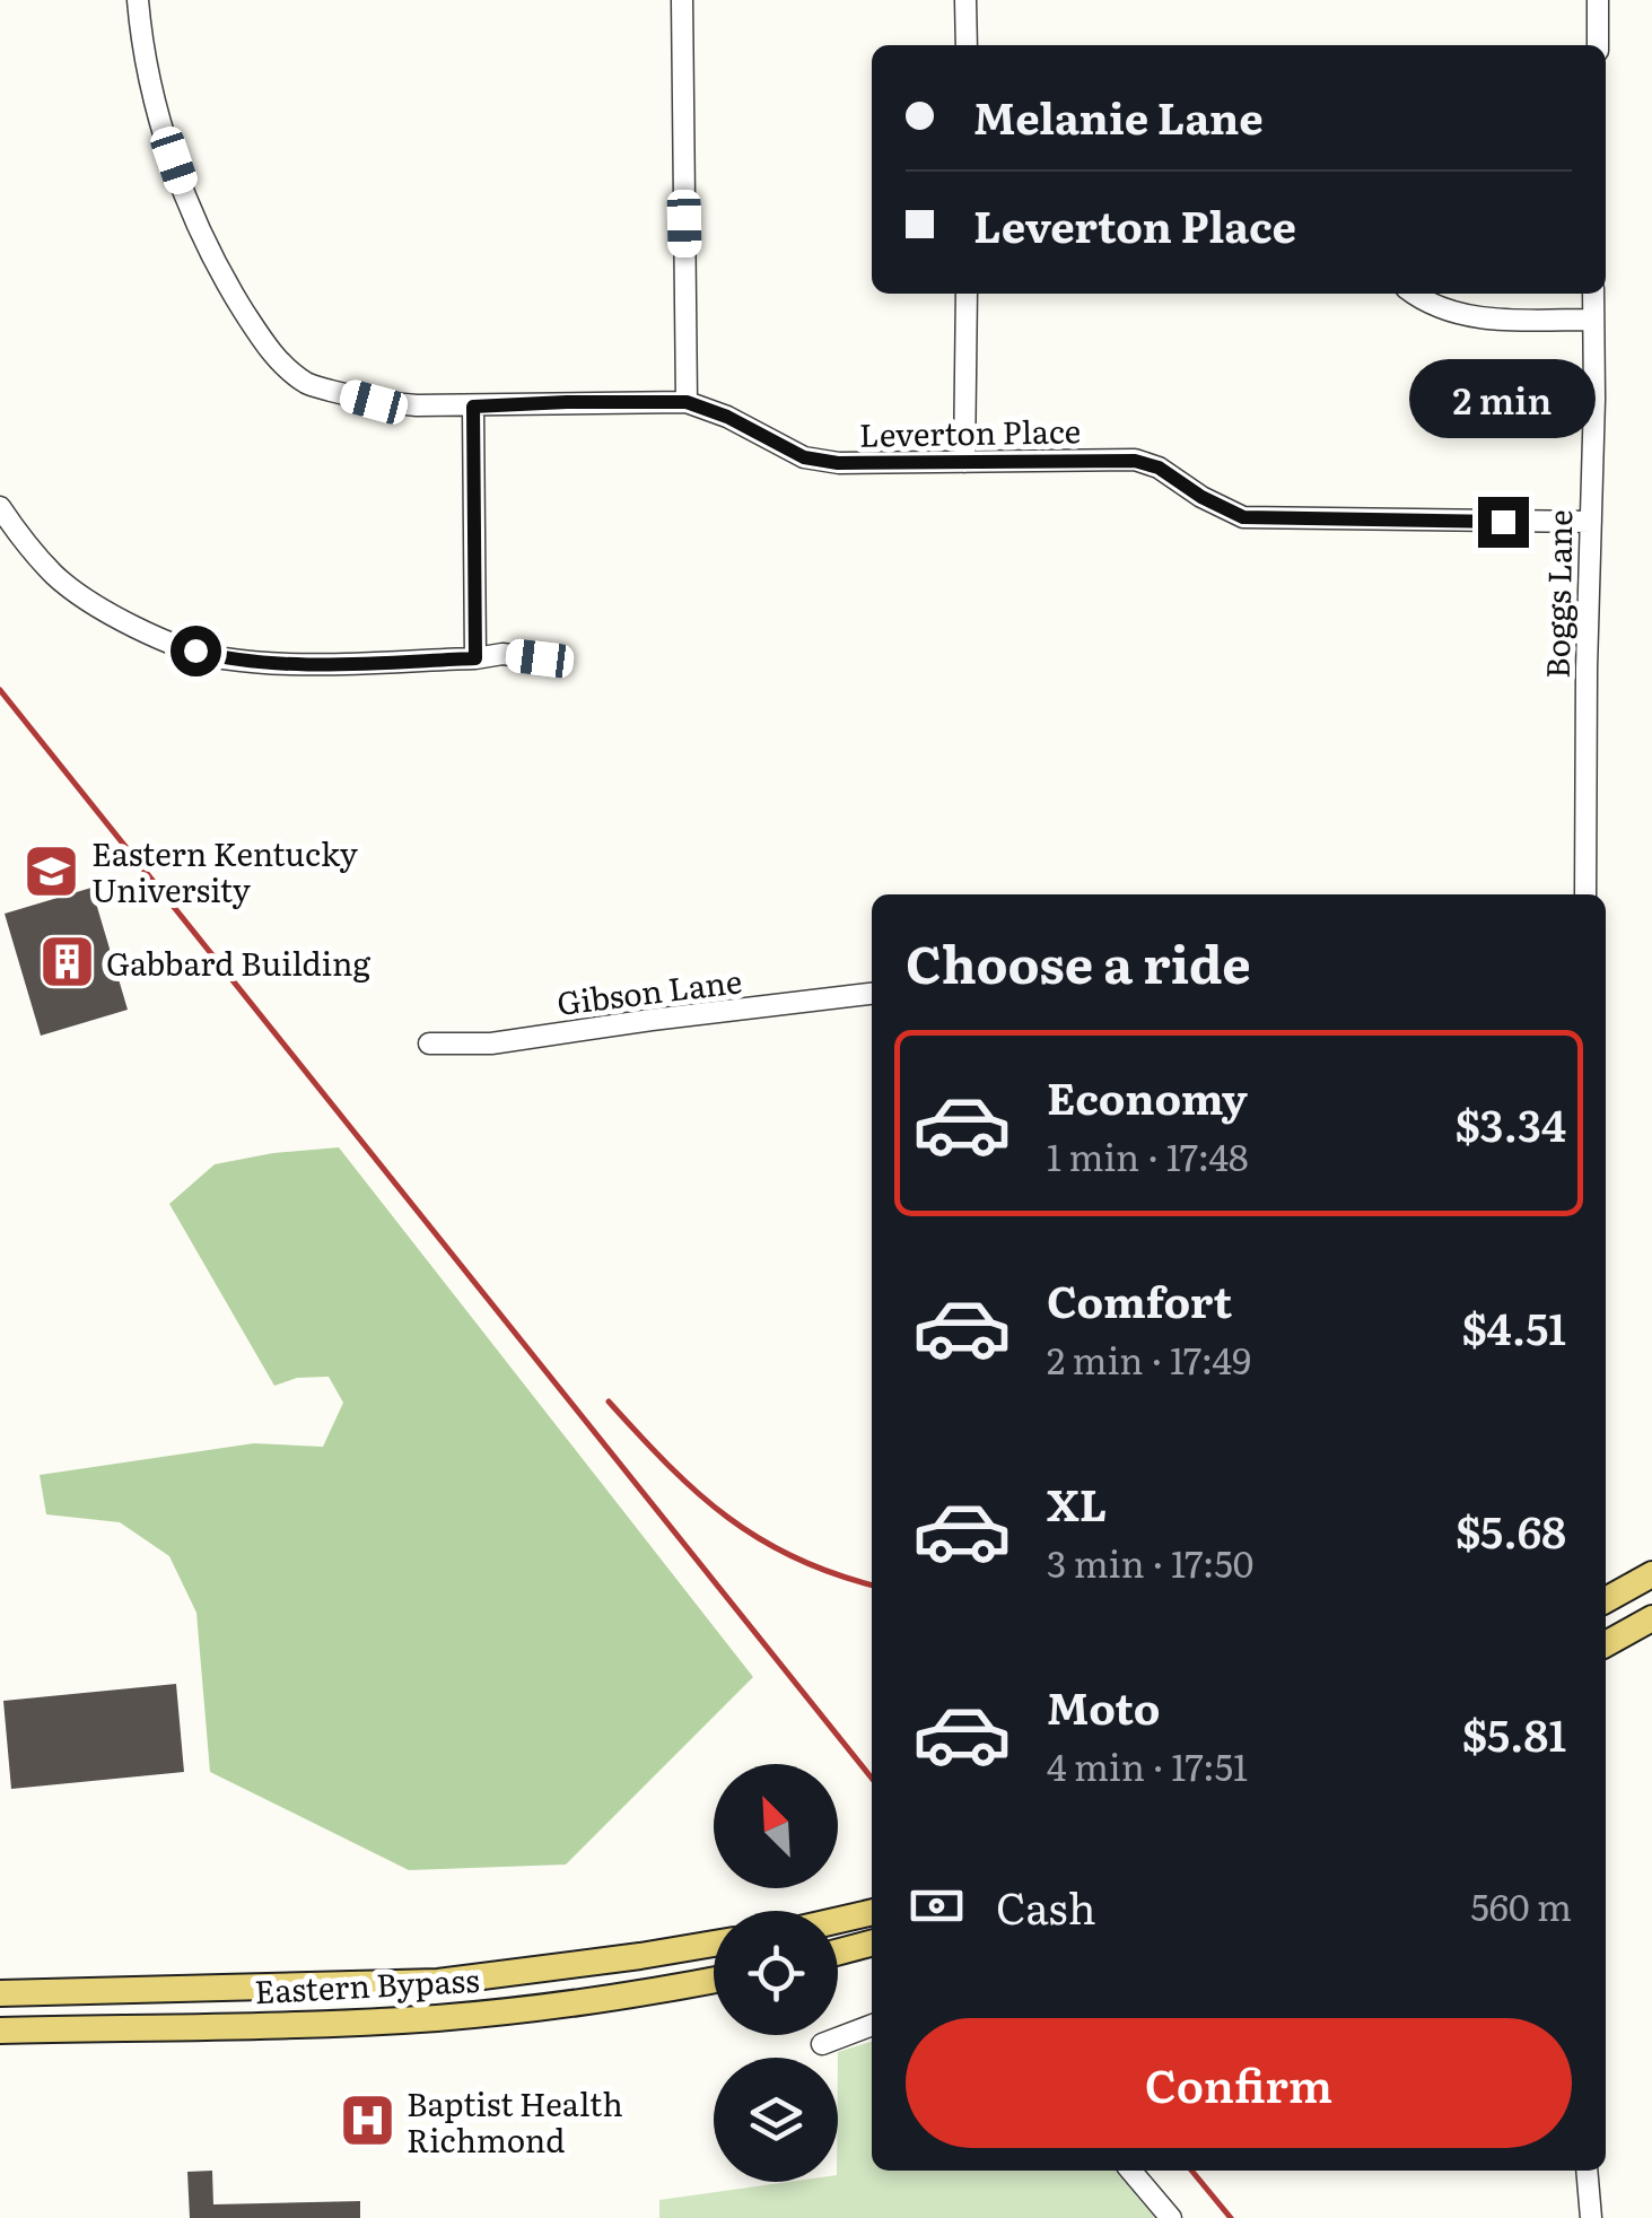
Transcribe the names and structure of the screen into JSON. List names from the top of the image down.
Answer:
{
  "streets": {
    "main road": ["Eastern Bypass"],
    "street": ["Leverton Place", "Boggs Lane", "Gibson Lane"]
  },
  "crossings": [
    ["Leverton Place", "Boggs Lane"]
  ],
  "places": {
    "school or university": ["Eastern Kentucky University"],
    "building": ["Gabbard Building"],
    "hospital": ["Baptist Health Richmond"]
  },
  "north": "top left",
  "page": {
    "banner": ["Melanie Lane", "Leverton Place"],
    "bubble": "2 min",
    "heading": "Choose a ride",
    "list": [
      {
        "name": "Economy",
        "note": "1 min · 17:48",
        "value": "$3.34"
      },
      {
        "name": "Comfort",
        "note": "2 min · 17:49",
        "value": "$4.51"
      },
      {
        "name": "XL",
        "note": "3 min · 17:50",
        "value": "$5.68"
      },
      {
        "name": "Moto",
        "note": "4 min · 17:51",
        "value": "$5.81"
      }
    ],
    "pay": ["Cash", "560 m"],
    "buttons": "Confirm"
  }
}
